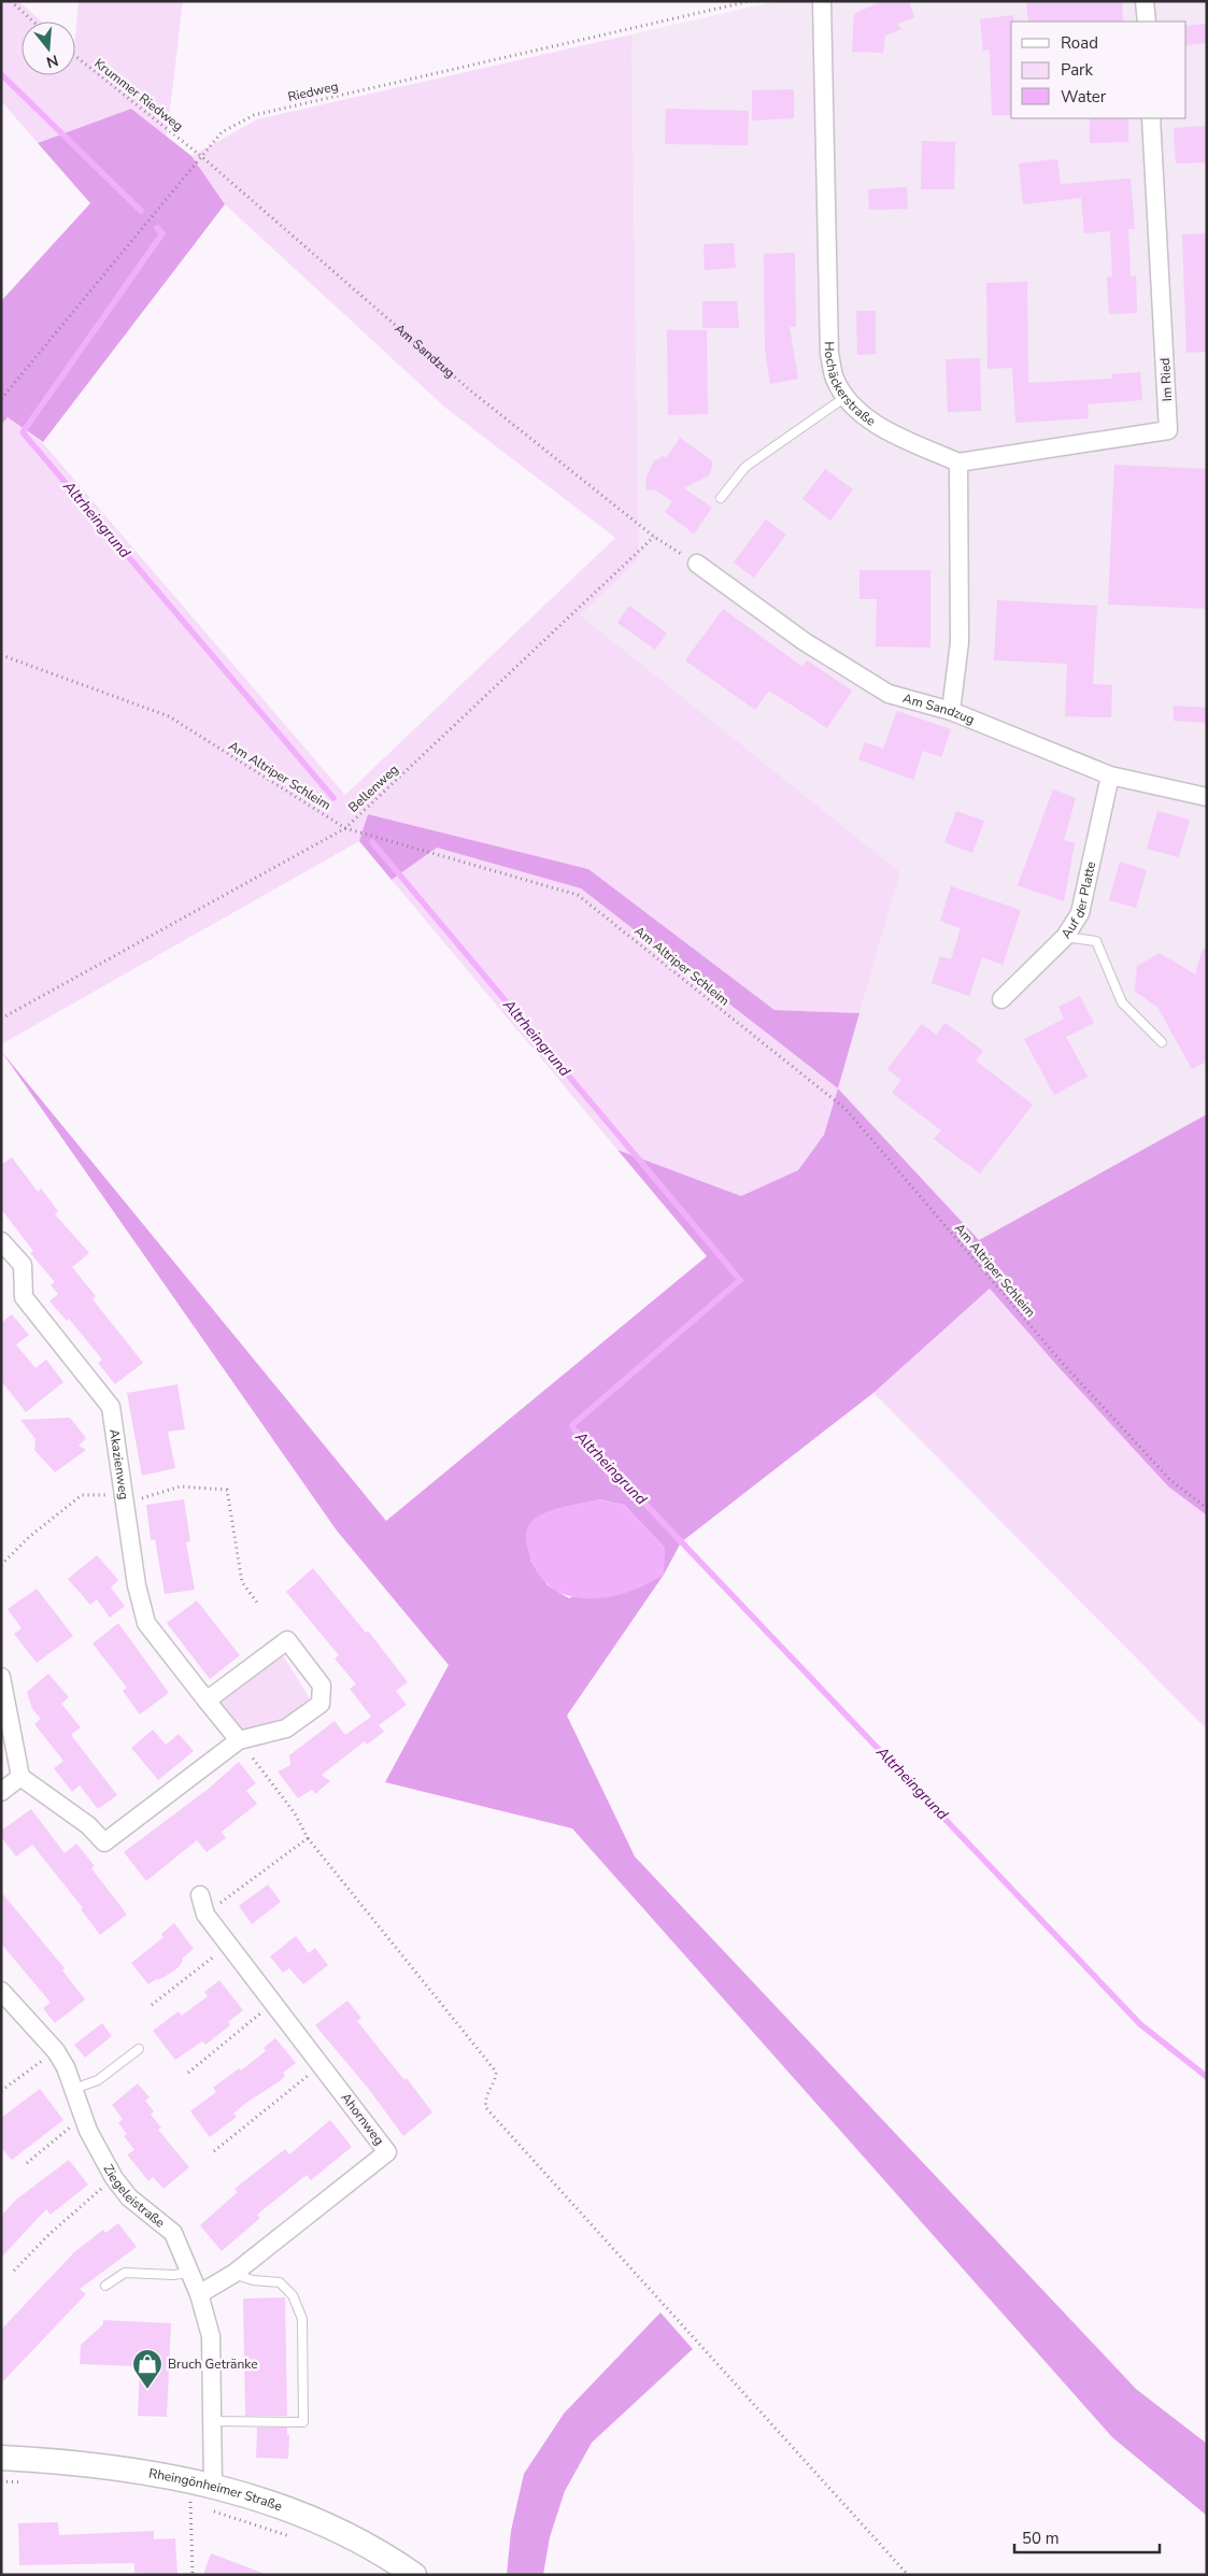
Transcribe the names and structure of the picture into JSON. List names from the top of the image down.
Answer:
{
  "streets": {
    "street": [
      "Am Sandzug",
      "Im Ried",
      "Hochäckerstraße",
      "Auf der Platte",
      "Akazienweg",
      "Ahornweg",
      "Ziegeleistraße",
      "Rheingönheimer Straße"
    ],
    "path": [
      "Riedweg",
      "Krummer Riedweg",
      "Am Altriper Schleim",
      "Bellenweg"
    ]
  },
  "crossings": [
    ["Riedweg", "Krummer Riedweg"],
    ["Riedweg", "Am Sandzug"],
    ["Krummer Riedweg", "Am Sandzug"],
    ["Am Sandzug", "Bellenweg"],
    ["Am Sandzug", "Auf der Platte"],
    ["Im Ried", "Hochäckerstraße"],
    ["Am Altriper Schleim", "Bellenweg"],
    ["Ahornweg", "Ziegeleistraße"],
    ["Ziegeleistraße", "Rheingönheimer Straße"]
  ],
  "water": ["Altrheingrund"],
  "places": {
    "shop": ["Bruch Getränke"]
  },
  "legend": ["Road", "Park", "Water"],
  "scale_bar": "50 m",
  "north": "bottom"
}
